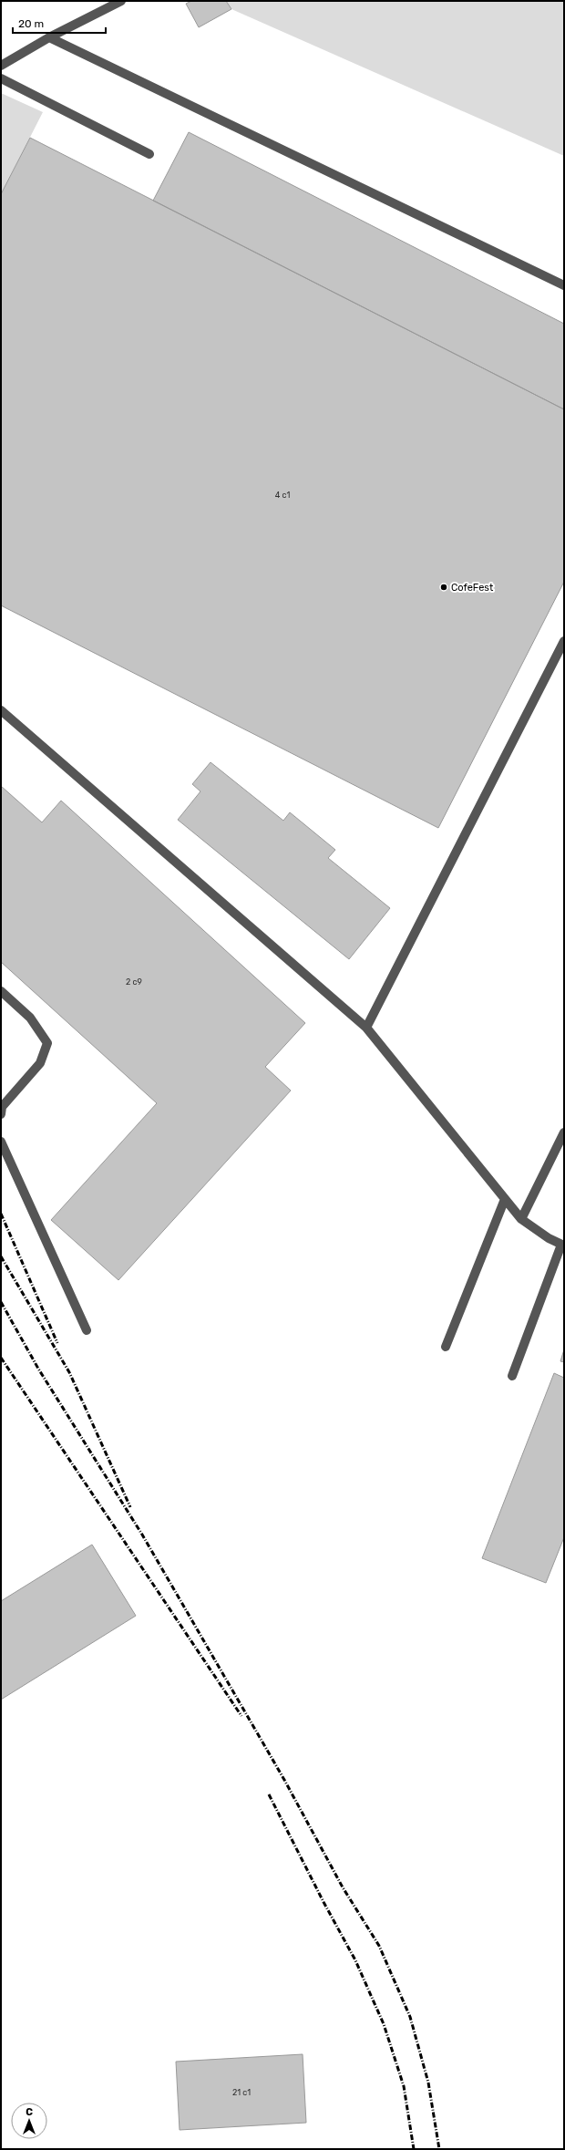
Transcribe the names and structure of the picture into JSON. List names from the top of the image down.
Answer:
{
  "places": ["CofeFest"],
  "house_numbers": ["4 с1", "2 с9", "21 с1"],
  "scale_bar": "20 m",
  "north": "top"
}
